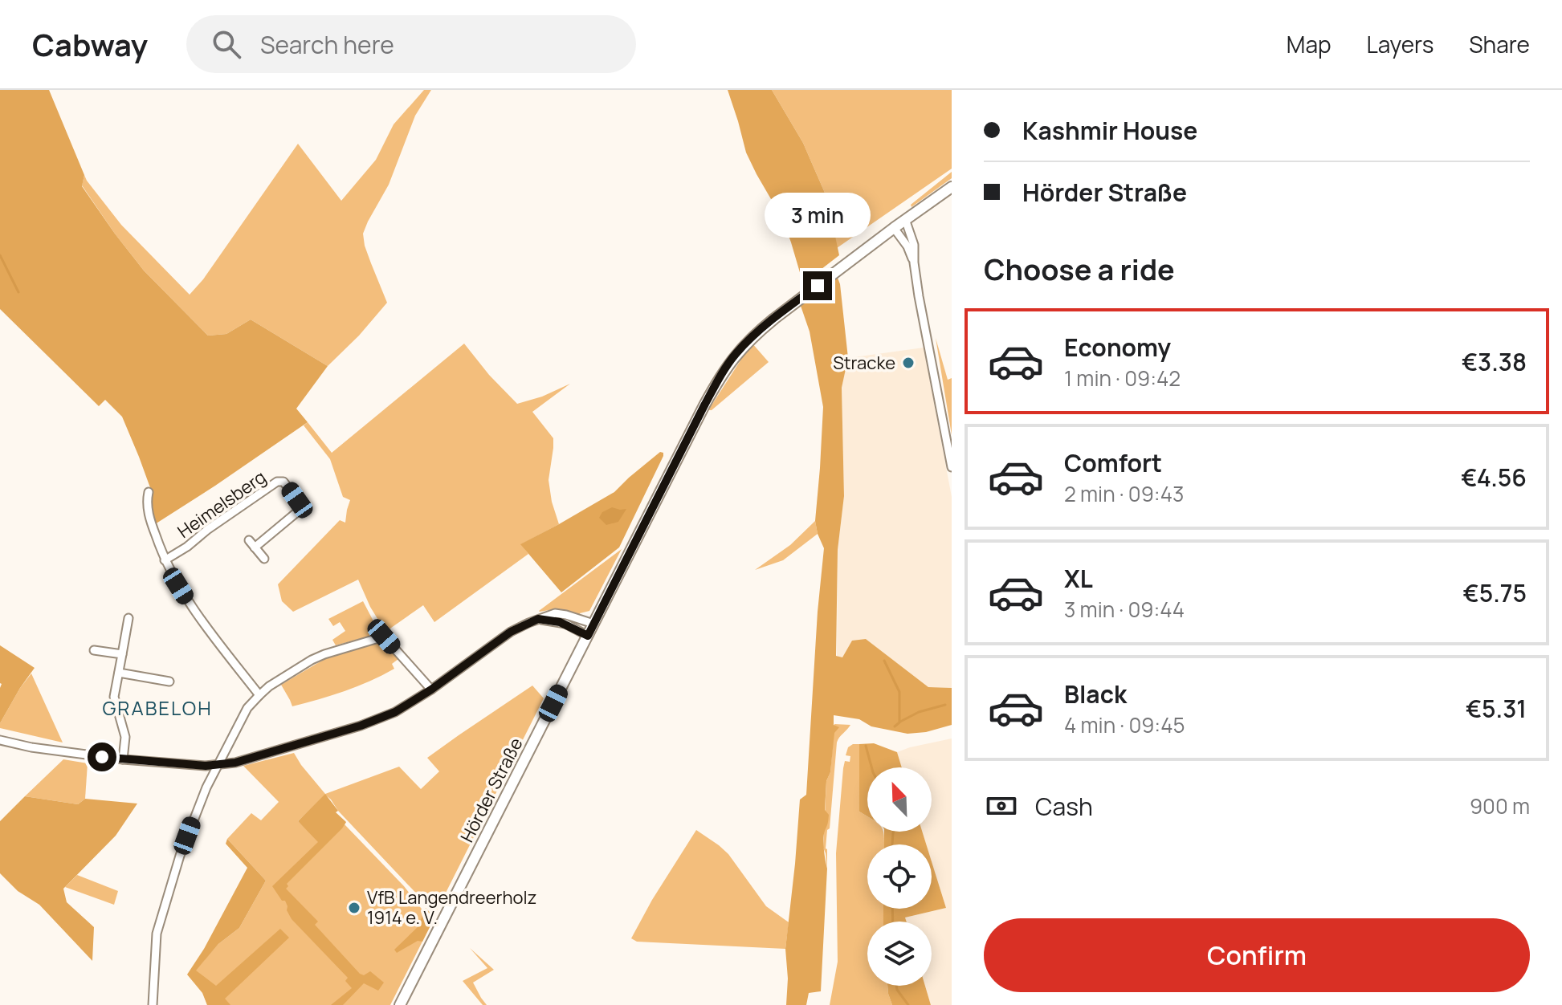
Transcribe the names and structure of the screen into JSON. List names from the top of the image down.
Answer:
{
  "streets": {
    "main road": ["Hörder Straße"],
    "street": ["Heimelsberg"]
  },
  "districts": ["GRABELOH"],
  "places": ["Stracke", "VfB Langendreerholz 1914 e. V."],
  "north": "top left",
  "page": {
    "header": "Cabway",
    "search": "Search here",
    "nav": ["Map", "Layers", "Share"],
    "banner": ["Kashmir House", "Hörder Straße"],
    "bubble": "3 min",
    "heading": "Choose a ride",
    "list": [
      {
        "name": "Economy",
        "note": "1 min · 09:42",
        "value": "€3.38"
      },
      {
        "name": "Comfort",
        "note": "2 min · 09:43",
        "value": "€4.56"
      },
      {
        "name": "XL",
        "note": "3 min · 09:44",
        "value": "€5.75"
      },
      {
        "name": "Black",
        "note": "4 min · 09:45",
        "value": "€5.31"
      }
    ],
    "pay": ["Cash", "900 m"],
    "buttons": "Confirm"
  }
}
